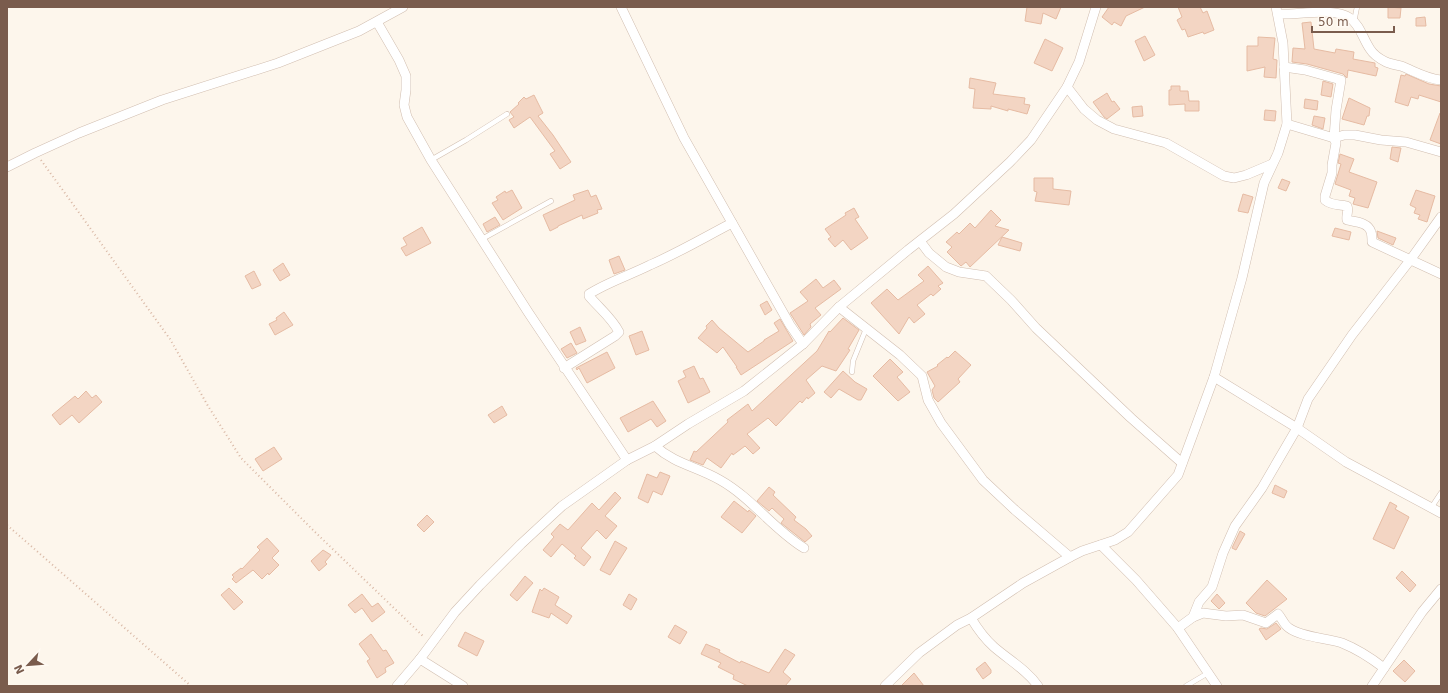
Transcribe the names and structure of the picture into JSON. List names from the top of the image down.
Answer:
{
  "scale_bar": "50 m",
  "north": "bottom left"
}
